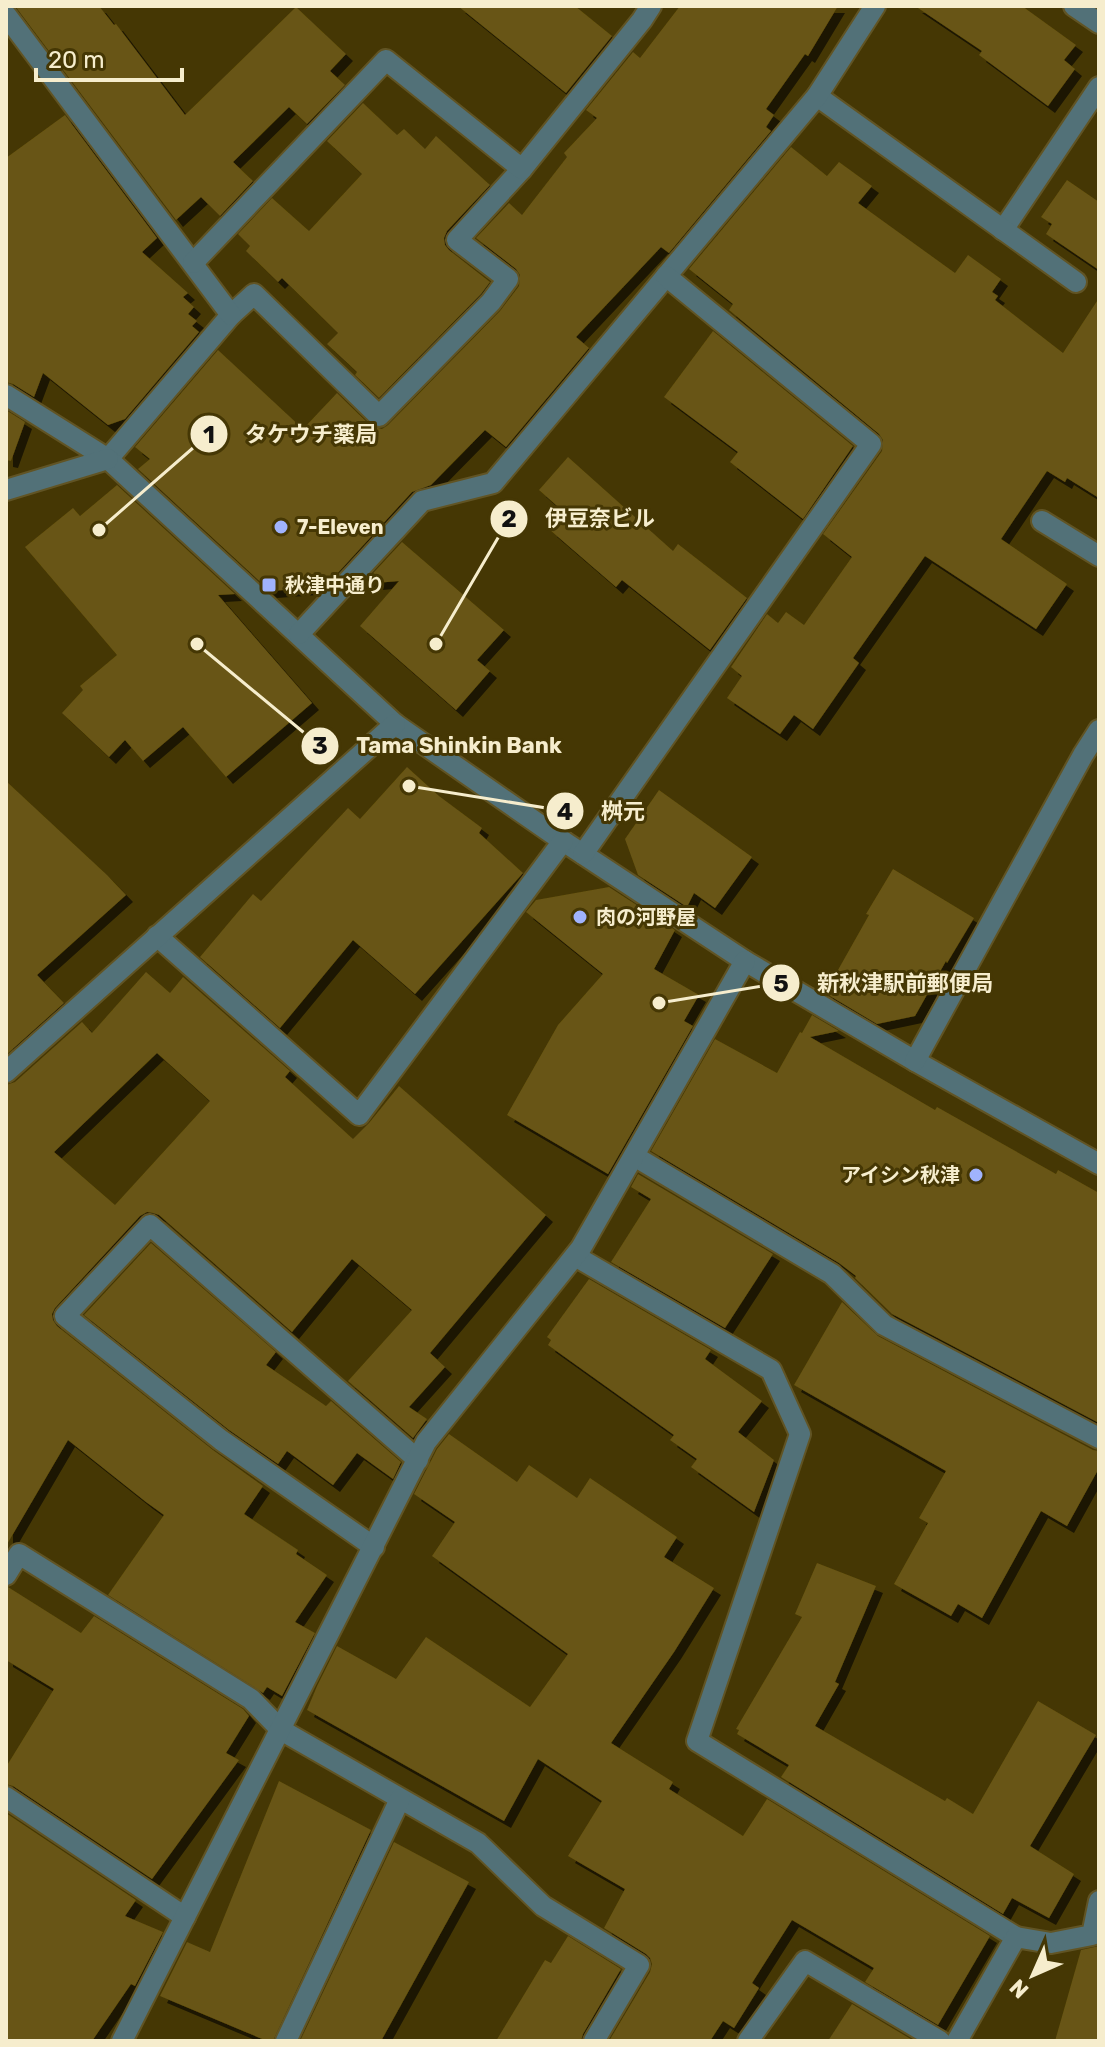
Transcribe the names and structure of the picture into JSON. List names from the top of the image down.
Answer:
{
  "places": {
    "other": [
      "7-Eleven",
      "タケウチ薬局",
      "Tama Shinkin Bank",
      "伊豆奈ビル",
      "桝元",
      "肉の河野屋",
      "新秋津駅前郵便局",
      "アイシン秋津"
    ],
    "transit": ["秋津中通り"]
  },
  "scale_bar": "20 m",
  "north": "bottom left"
}
